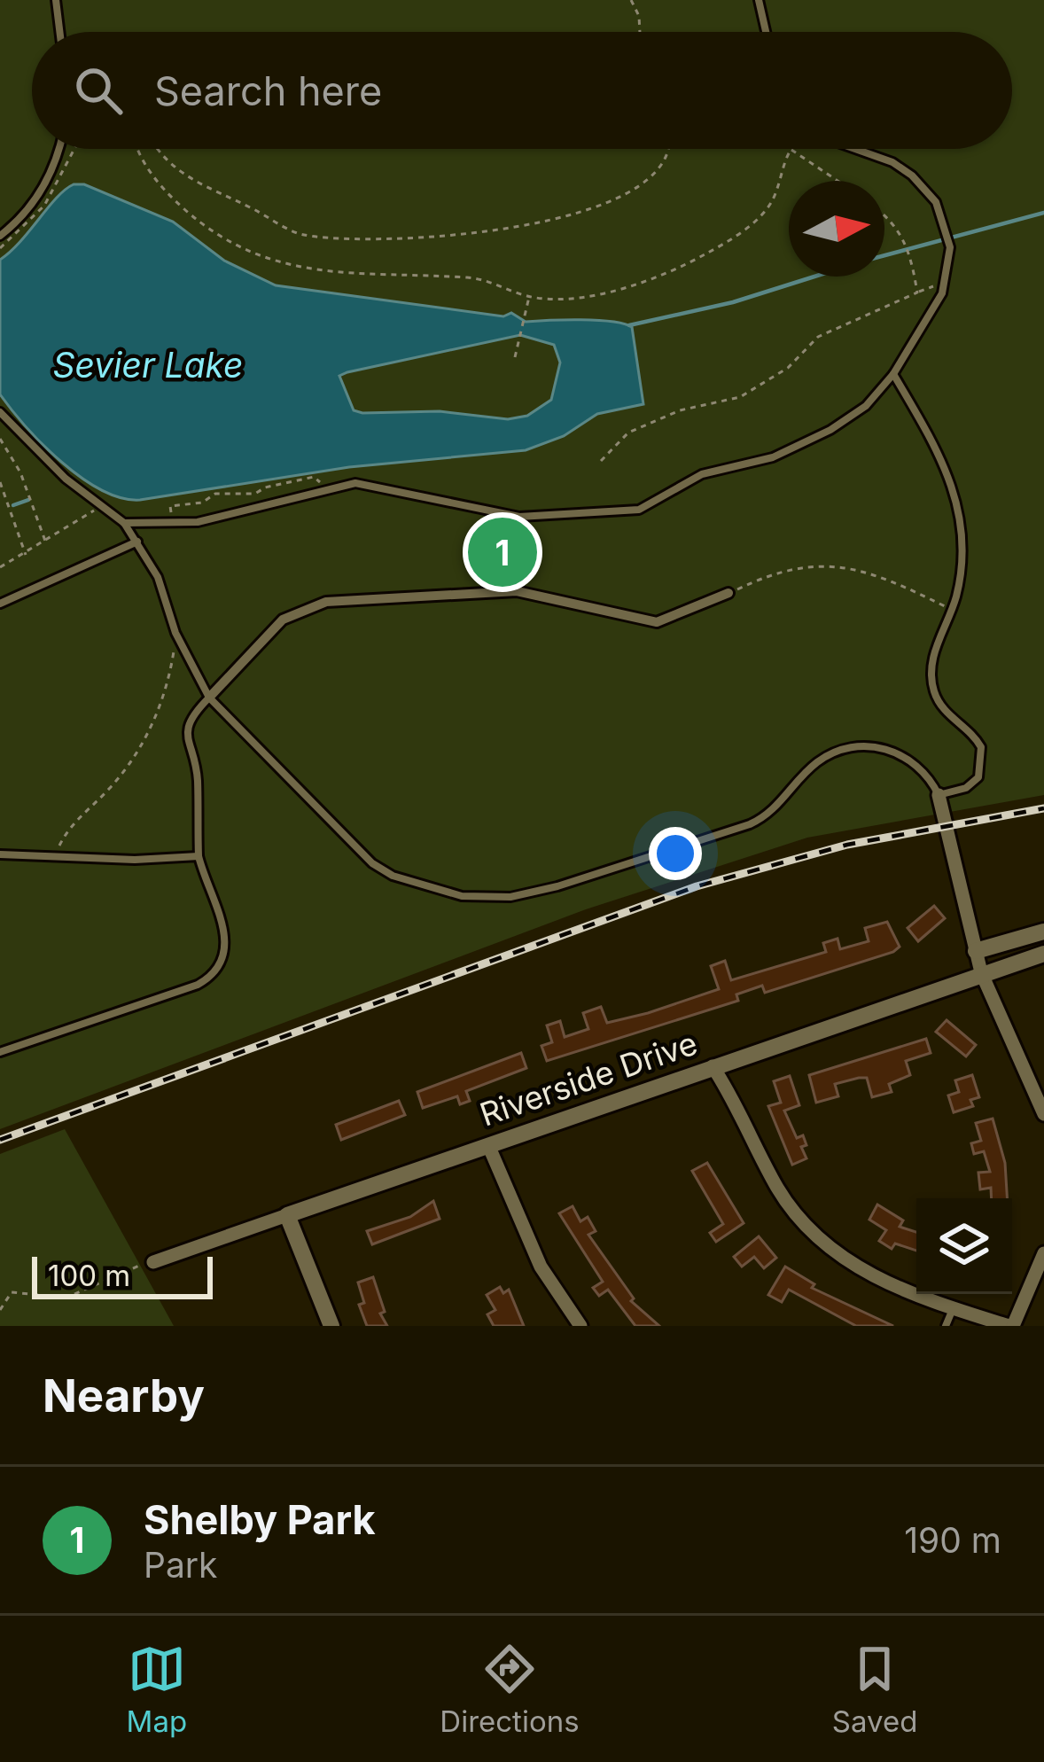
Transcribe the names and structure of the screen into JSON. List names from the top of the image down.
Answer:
{
  "streets": {
    "street": ["Riverside Drive"]
  },
  "water": ["Sevier Lake"],
  "scale_bar": "100 m",
  "north": "right",
  "page": {
    "search": "Search here",
    "pins": "1",
    "scale": "100 m",
    "heading": "Nearby",
    "list": [
      {
        "mark": "1",
        "name": "Shelby Park",
        "note": "Park",
        "value": "190 m"
      }
    ],
    "nav": ["Map", "Directions", "Saved"]
  }
}
